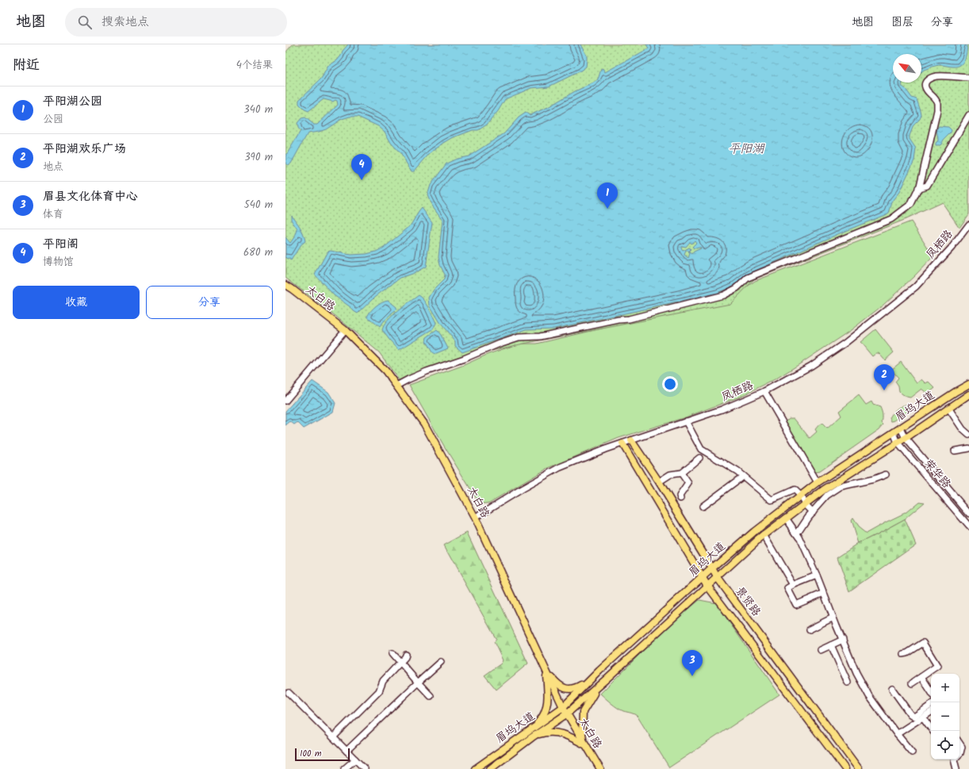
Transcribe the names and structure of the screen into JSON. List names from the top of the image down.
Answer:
{
  "streets": {
    "main road": ["太白路", "眉坞大道", "景贤路"],
    "street": ["凤栖路", "荣华路"]
  },
  "crossings": [
    ["凤栖路", "太白路"],
    ["凤栖路", "景贤路"],
    ["太白路", "眉坞大道"],
    ["眉坞大道", "荣华路"],
    ["眉坞大道", "景贤路"]
  ],
  "water": ["平阳湖"],
  "scale_bar": "100 m",
  "north": "top left",
  "page": {
    "header": "地图",
    "search": "搜索地点",
    "nav": ["地图", "图层", "分享"],
    "heading": ["附近", "4个结果"],
    "list": [
      {
        "mark": "1",
        "name": "平阳湖公园",
        "note": "公园",
        "value": "340 m"
      },
      {
        "mark": "2",
        "name": "平阳湖欢乐广场",
        "note": "地点",
        "value": "390 m"
      },
      {
        "mark": "3",
        "name": "眉县文化体育中心",
        "note": "体育",
        "value": "540 m"
      },
      {
        "mark": "4",
        "name": "平阳阁",
        "note": "博物馆",
        "value": "680 m"
      }
    ],
    "pins": [
      "4",
      "1",
      "2",
      "3"
    ],
    "buttons": ["收藏", "分享"],
    "map_buttons": ["+", "−"],
    "scale": "100 m"
  }
}
